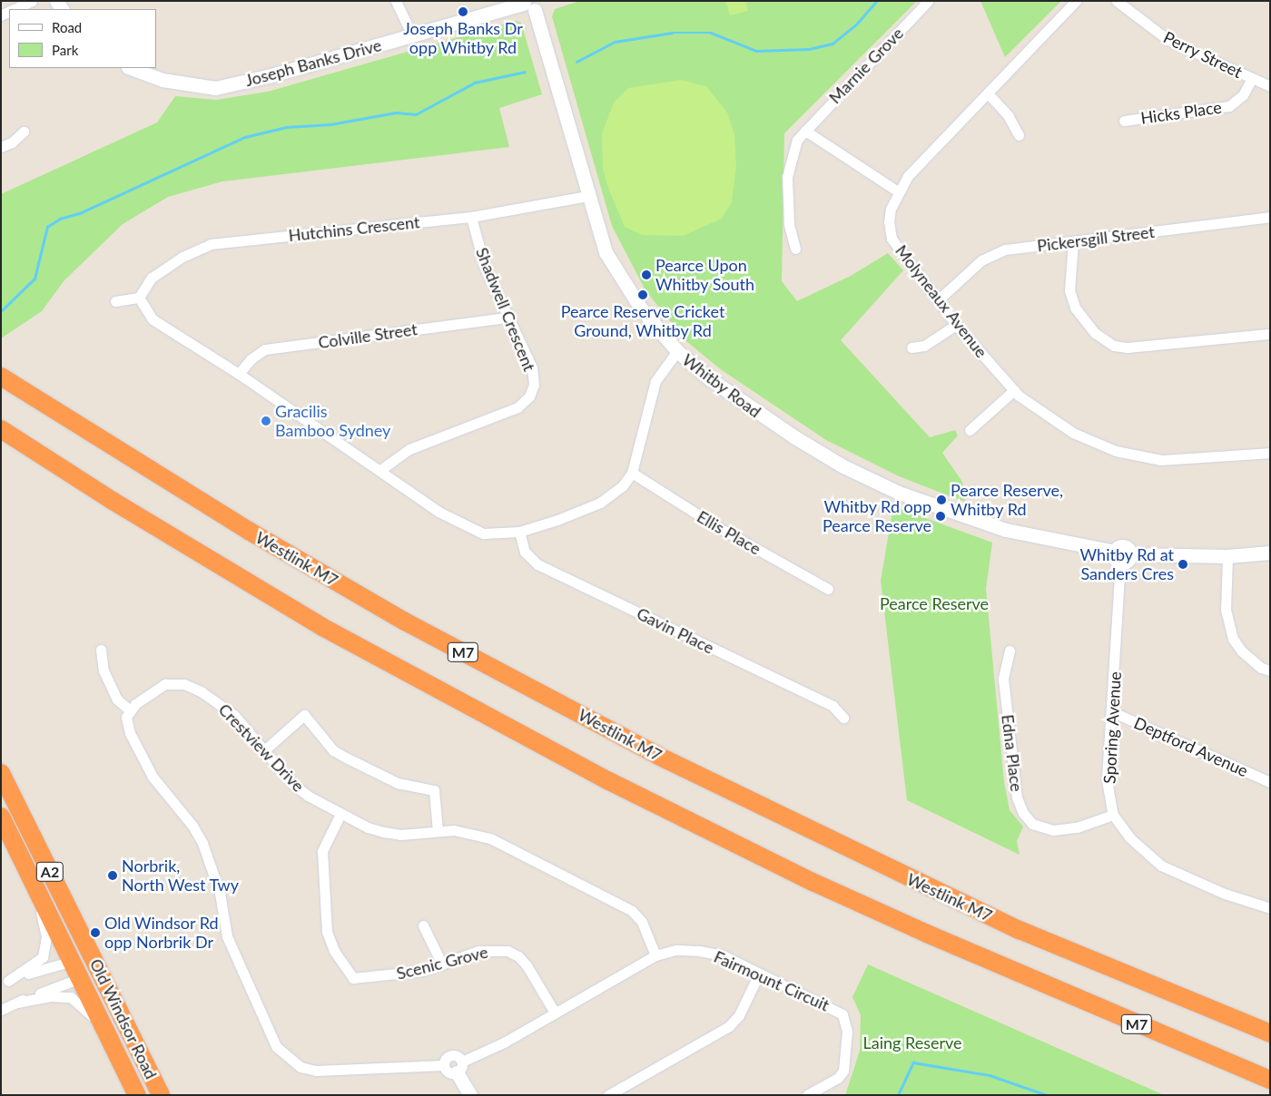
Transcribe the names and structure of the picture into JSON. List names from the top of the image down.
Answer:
{
  "streets": {
    "highway": [
      "Westlink M7",
      "M7",
      "A2",
      "Old Windsor Road"
    ],
    "street": [
      "Perry Street",
      "Joseph Banks Drive",
      "Marnie Grove",
      "Hicks Place",
      "Hutchins Crescent",
      "Pickersgill Street",
      "Molyneaux Avenue",
      "Shadwell Crescent",
      "Colville Street",
      "Whitby Road",
      "Ellis Place",
      "Gavin Place",
      "Sporing Avenue",
      "Deptford Avenue",
      "Crestview Drive",
      "Edna Place",
      "Scenic Grove",
      "Fairmount Circuit"
    ]
  },
  "crossings": [
    ["Perry Street", "Hicks Place"],
    ["Joseph Banks Drive", "Whitby Road"],
    ["Hutchins Crescent", "Shadwell Crescent"],
    ["Hutchins Crescent", "Whitby Road"],
    ["Pickersgill Street", "Molyneaux Avenue"],
    ["Shadwell Crescent", "Colville Street"],
    ["Whitby Road", "Sporing Avenue"],
    ["Sporing Avenue", "Deptford Avenue"],
    ["Sporing Avenue", "Edna Place"],
    ["Crestview Drive", "Scenic Grove"],
    ["Crestview Drive", "Fairmount Circuit"],
    ["Scenic Grove", "Fairmount Circuit"]
  ],
  "parks": ["Pearce Reserve", "Laing Reserve"],
  "places": [
    "Joseph Banks Dr opp Whitby Rd",
    "Pearce Upon Whitby South",
    "Pearce Reserve Cricket Ground, Whitby Rd",
    "Gracilis Bamboo Sydney",
    "Pearce Reserve, Whitby Rd",
    "Whitby Rd opp Pearce Reserve",
    "Whitby Rd at Sanders Cres",
    "Norbrik, North West Twy",
    "Old Windsor Rd opp Norbrik Dr"
  ],
  "legend": ["Road", "Park"]
}
